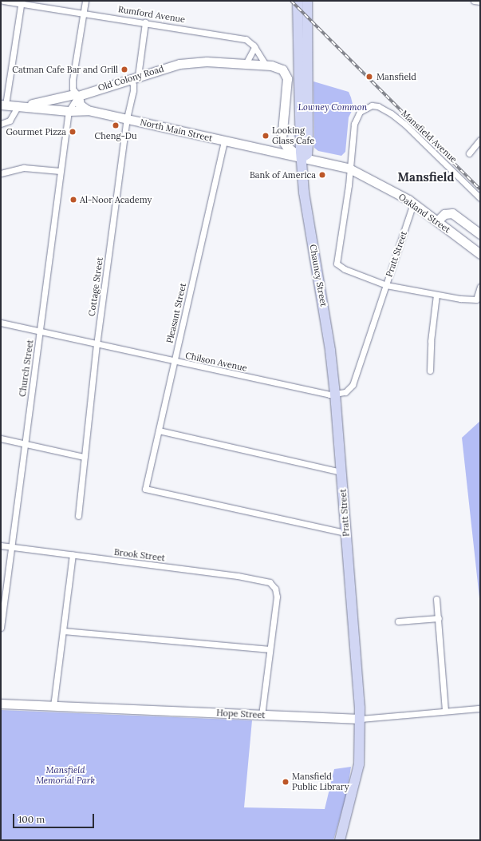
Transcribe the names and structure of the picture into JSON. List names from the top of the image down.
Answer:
{
  "streets": {
    "main road": [
      "Old Colony Road",
      "North Main Street",
      "Oakland Street",
      "Pratt Street",
      "Chauncy Street",
      "Hope Street"
    ],
    "street": [
      "Rumford Avenue",
      "Mansfield Avenue",
      "Cottage Street",
      "Pleasant Street",
      "Chilson Avenue",
      "Church Street",
      "Brook Street"
    ]
  },
  "crossings": [
    ["Rumford Avenue", "Cottage Street"],
    ["Old Colony Road", "North Main Street"],
    ["Old Colony Road", "Cottage Street"],
    ["North Main Street", "Mansfield Avenue"],
    ["North Main Street", "Oakland Street"],
    ["North Main Street", "Chauncy Street"],
    ["North Main Street", "Cottage Street"],
    ["North Main Street", "Pleasant Street"],
    ["North Main Street", "Church Street"],
    ["Mansfield Avenue", "Oakland Street"],
    ["Mansfield Avenue", "Pratt Street"],
    ["Oakland Street", "Pratt Street"],
    ["Pratt Street", "Chauncy Street"],
    ["Pratt Street", "Pleasant Street"],
    ["Pratt Street", "Chilson Avenue"],
    ["Pratt Street", "Hope Street"],
    ["Chauncy Street", "Chilson Avenue"],
    ["Cottage Street", "Chilson Avenue"],
    ["Pleasant Street", "Chilson Avenue"],
    ["Chilson Avenue", "Church Street"],
    ["Church Street", "Brook Street"]
  ],
  "districts": ["Mansfield"],
  "parks": ["Lowney Common", "Mansfield Memorial Park"],
  "places": [
    "Catman Cafe Bar and Grill",
    "Mansfield",
    "Cheng-Du",
    "Gourmet Pizza",
    "Looking Glass Cafe",
    "Bank of America",
    "Al-Noor Academy",
    "Mansfield Public Library"
  ],
  "scale_bar": "100 m"
}
